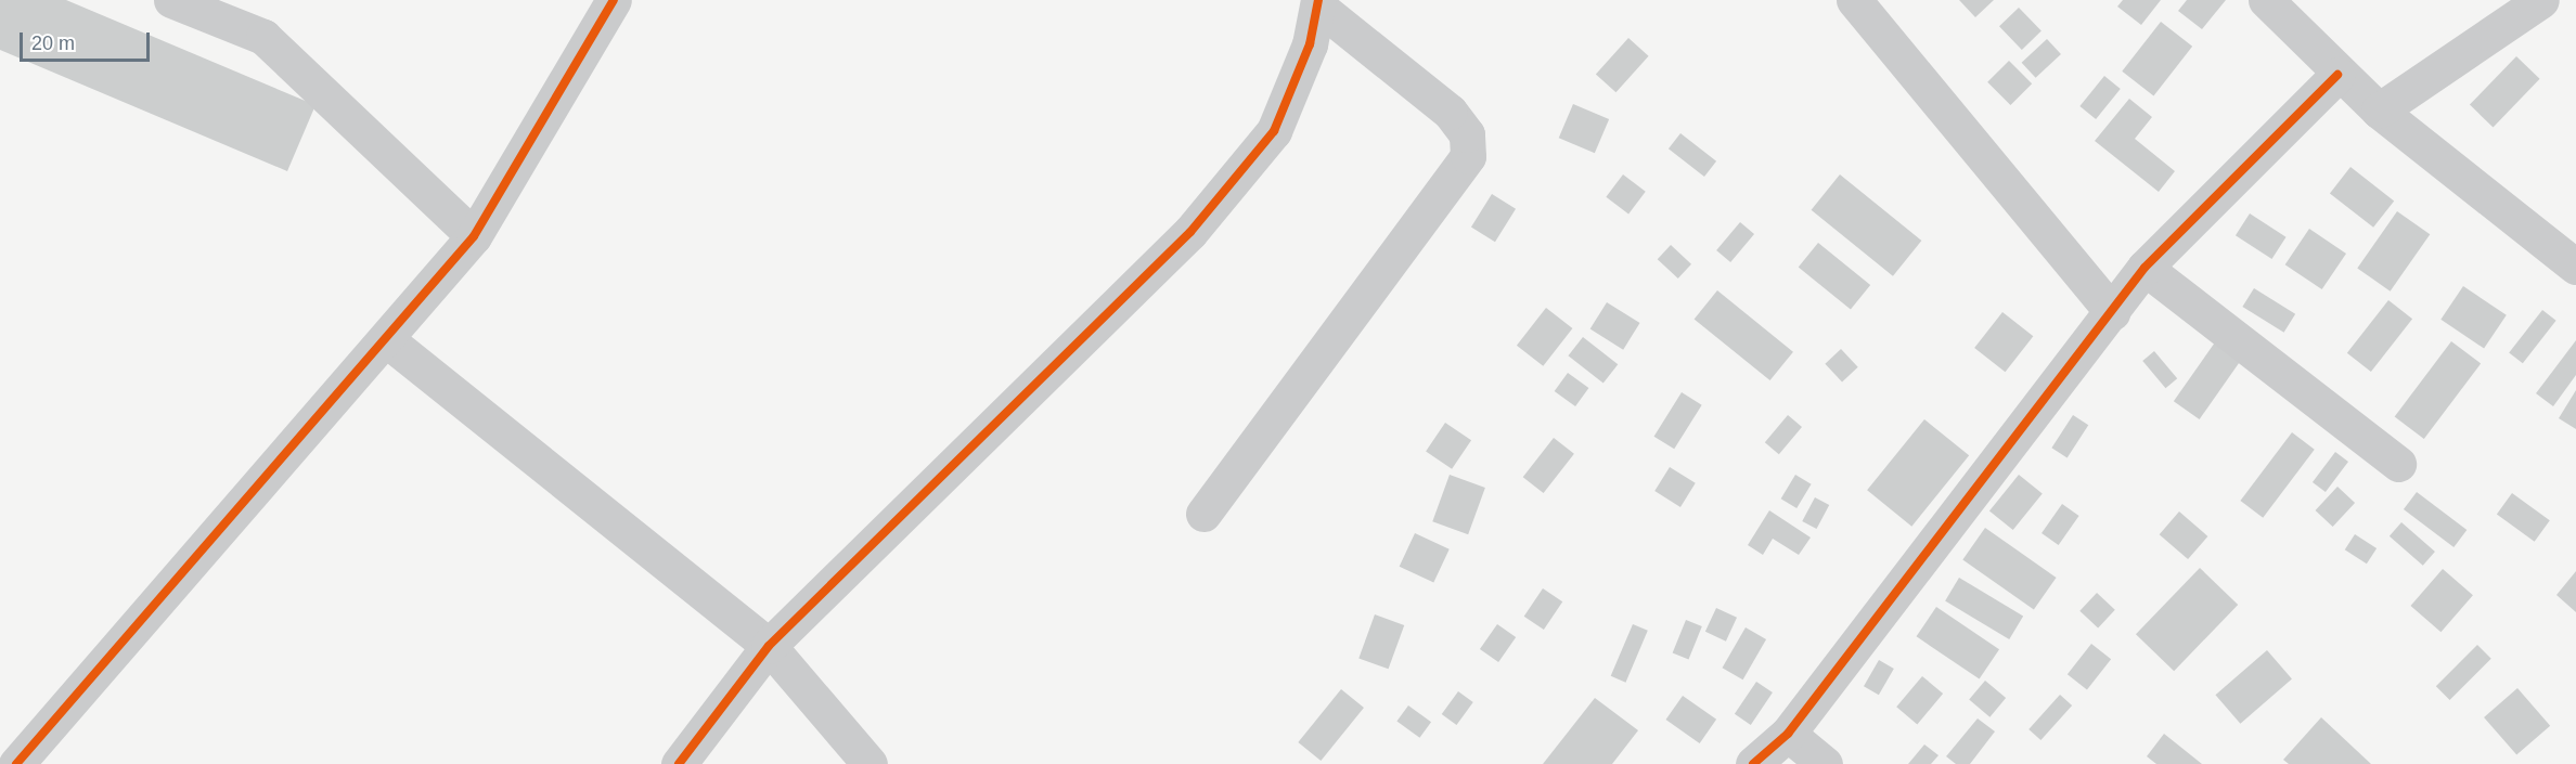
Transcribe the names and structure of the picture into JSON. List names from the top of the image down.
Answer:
{
  "scale_bar": "20 m"
}
